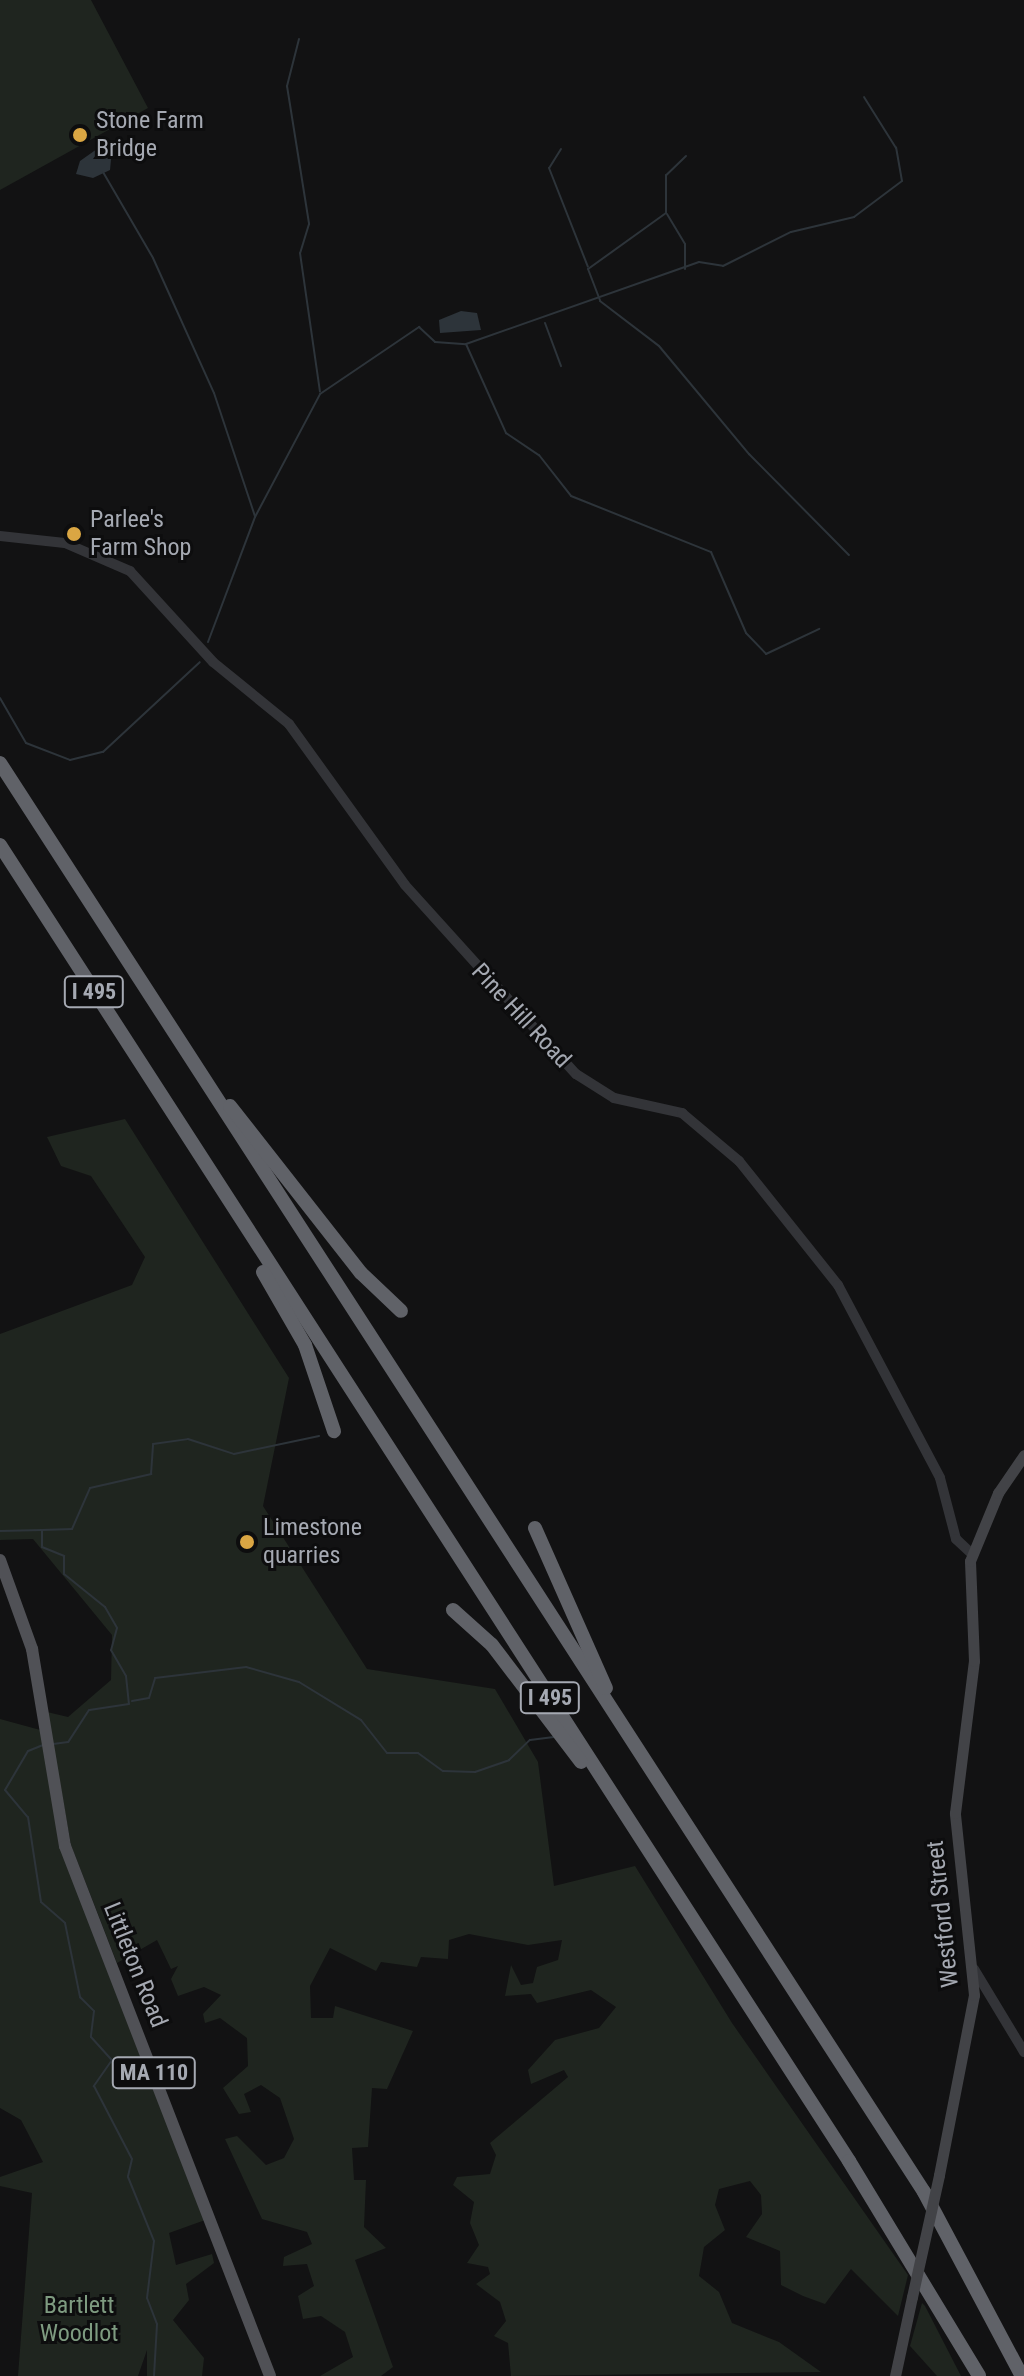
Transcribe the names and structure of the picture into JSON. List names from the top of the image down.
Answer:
{
  "streets": {
    "highway": ["I 495"],
    "main road": ["Westford Street", "Littleton Road", "MA 110"],
    "street": ["Pine Hill Road"]
  },
  "crossings": [
    ["Pine Hill Road", "Westford Street"]
  ],
  "parks": ["Bartlett Woodlot"],
  "places": ["Stone Farm Bridge", "Parlee's Farm Shop", "Limestone quarries"]
}
